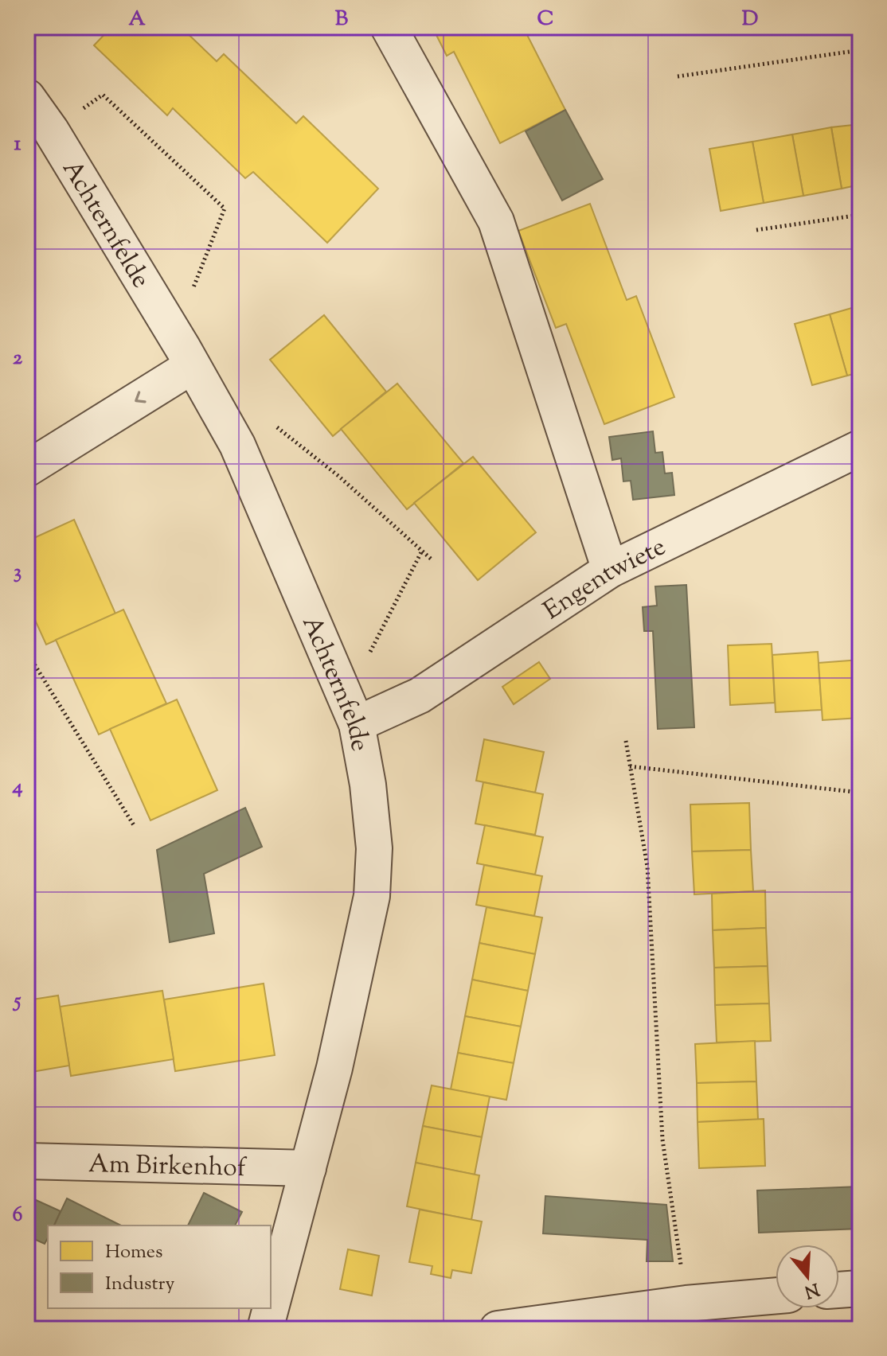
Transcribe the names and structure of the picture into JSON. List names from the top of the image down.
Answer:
{
  "streets": {
    "street": ["Achternfelde", "Engentwiete", "Am Birkenhof"]
  },
  "crossings": [
    ["Achternfelde", "Engentwiete"],
    ["Achternfelde", "Am Birkenhof"]
  ],
  "legend": ["Homes", "Industry"],
  "north": "bottom",
  "grid": {
    "columns": [
      "A",
      "B",
      "C",
      "D"
    ],
    "rows": [
      "1",
      "2",
      "3",
      "4",
      "5",
      "6"
    ]
  }
}
